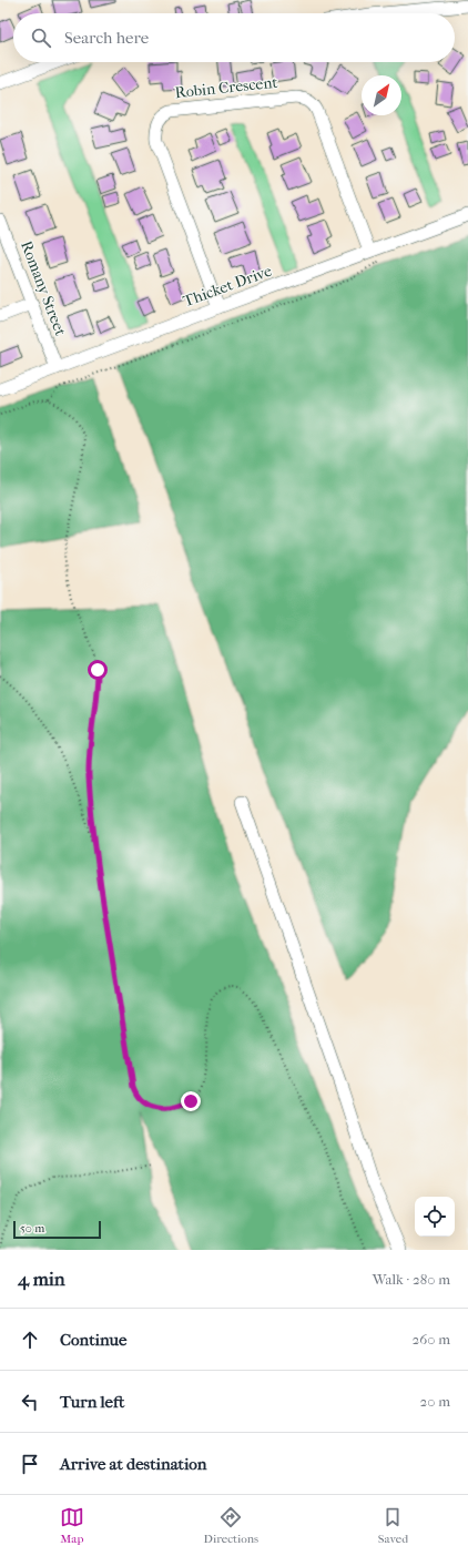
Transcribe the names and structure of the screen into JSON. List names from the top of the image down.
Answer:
{
  "streets": {
    "street": ["Robin Crescent", "Thicket Drive", "Romany Street"]
  },
  "crossings": [
    ["Robin Crescent", "Thicket Drive"],
    ["Thicket Drive", "Romany Street"]
  ],
  "scale_bar": "50 m",
  "north": "top right",
  "page": {
    "search": "Search here",
    "scale": "50 m",
    "heading": ["4 min", "Walk · 280 m"],
    "list": [
      ["Continue", "260 m"],
      ["Turn left", "20 m"],
      "Arrive at destination"
    ],
    "nav": ["Map", "Directions", "Saved"]
  }
}
